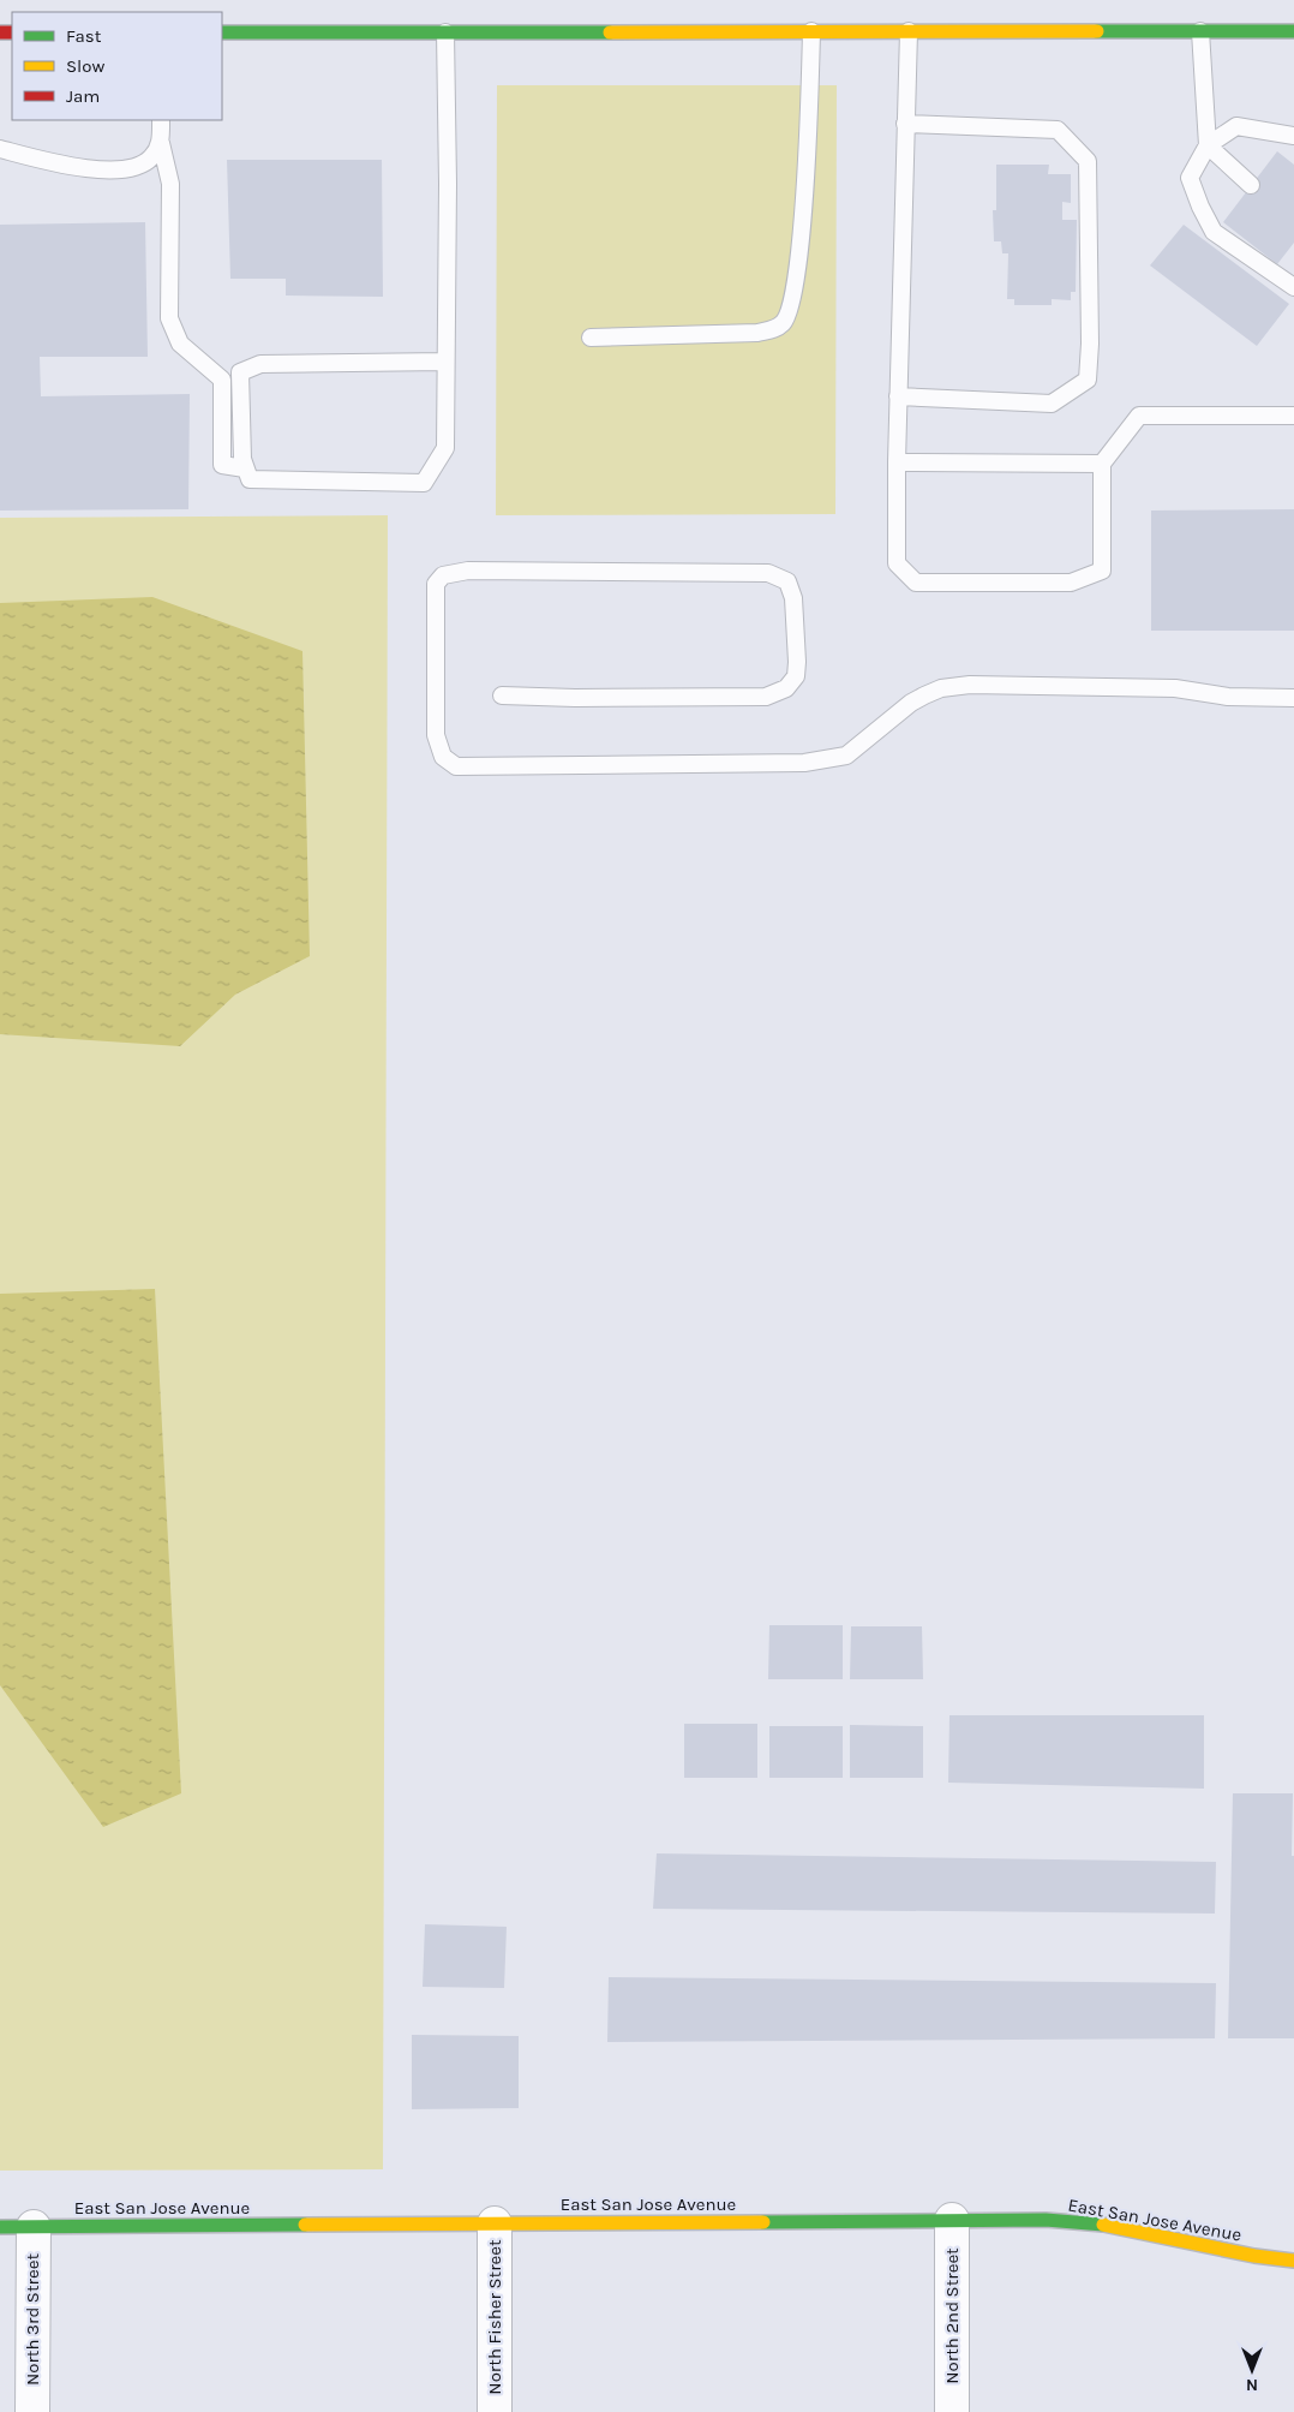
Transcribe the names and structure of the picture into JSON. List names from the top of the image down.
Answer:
{
  "streets": {
    "street": [
      "East San Jose Avenue",
      "North 2nd Street",
      "North Fisher Street",
      "North 3rd Street"
    ]
  },
  "crossings": [
    ["East San Jose Avenue", "North 2nd Street"],
    ["East San Jose Avenue", "North Fisher Street"],
    ["East San Jose Avenue", "North 3rd Street"]
  ],
  "legend": ["Fast", "Slow", "Jam"],
  "north": "bottom"
}
